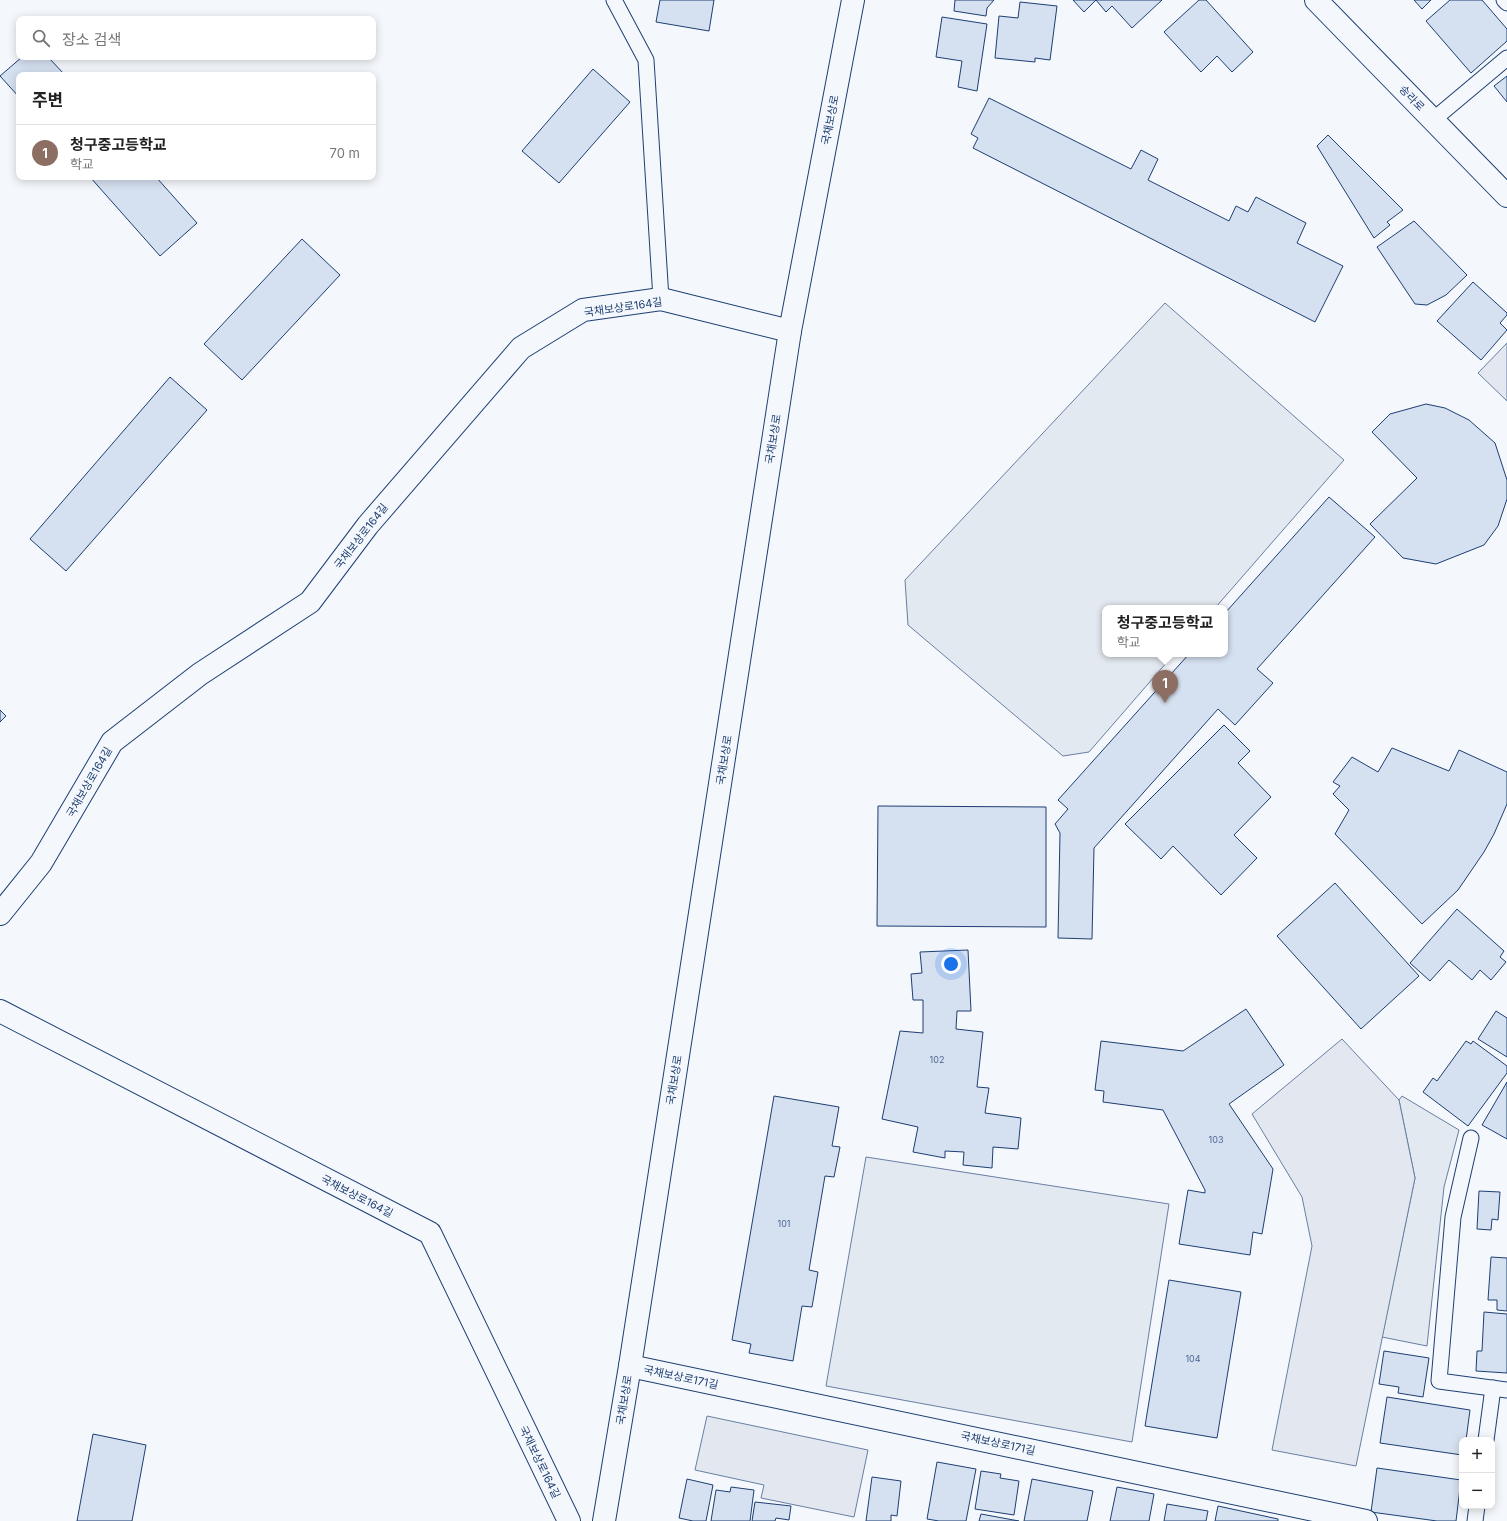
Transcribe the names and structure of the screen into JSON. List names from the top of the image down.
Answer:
{
  "streets": {
    "street": [
      "송라로",
      "국채보상로",
      "국채보상로164길",
      "국채보상로171길"
    ]
  },
  "crossings": [
    ["국채보상로", "국채보상로164길"],
    ["국채보상로", "국채보상로171길"]
  ],
  "house_numbers": [
    "102",
    "103",
    "101",
    "104"
  ],
  "page": {
    "search": "장소 검색",
    "heading": "주변",
    "list": [
      {
        "mark": "1",
        "name": "청구중고등학교",
        "note": "학교",
        "value": "70 m"
      }
    ],
    "popup": ["청구중고등학교", "학교"],
    "pins": "1",
    "map_buttons": ["+", "−"]
  }
}
